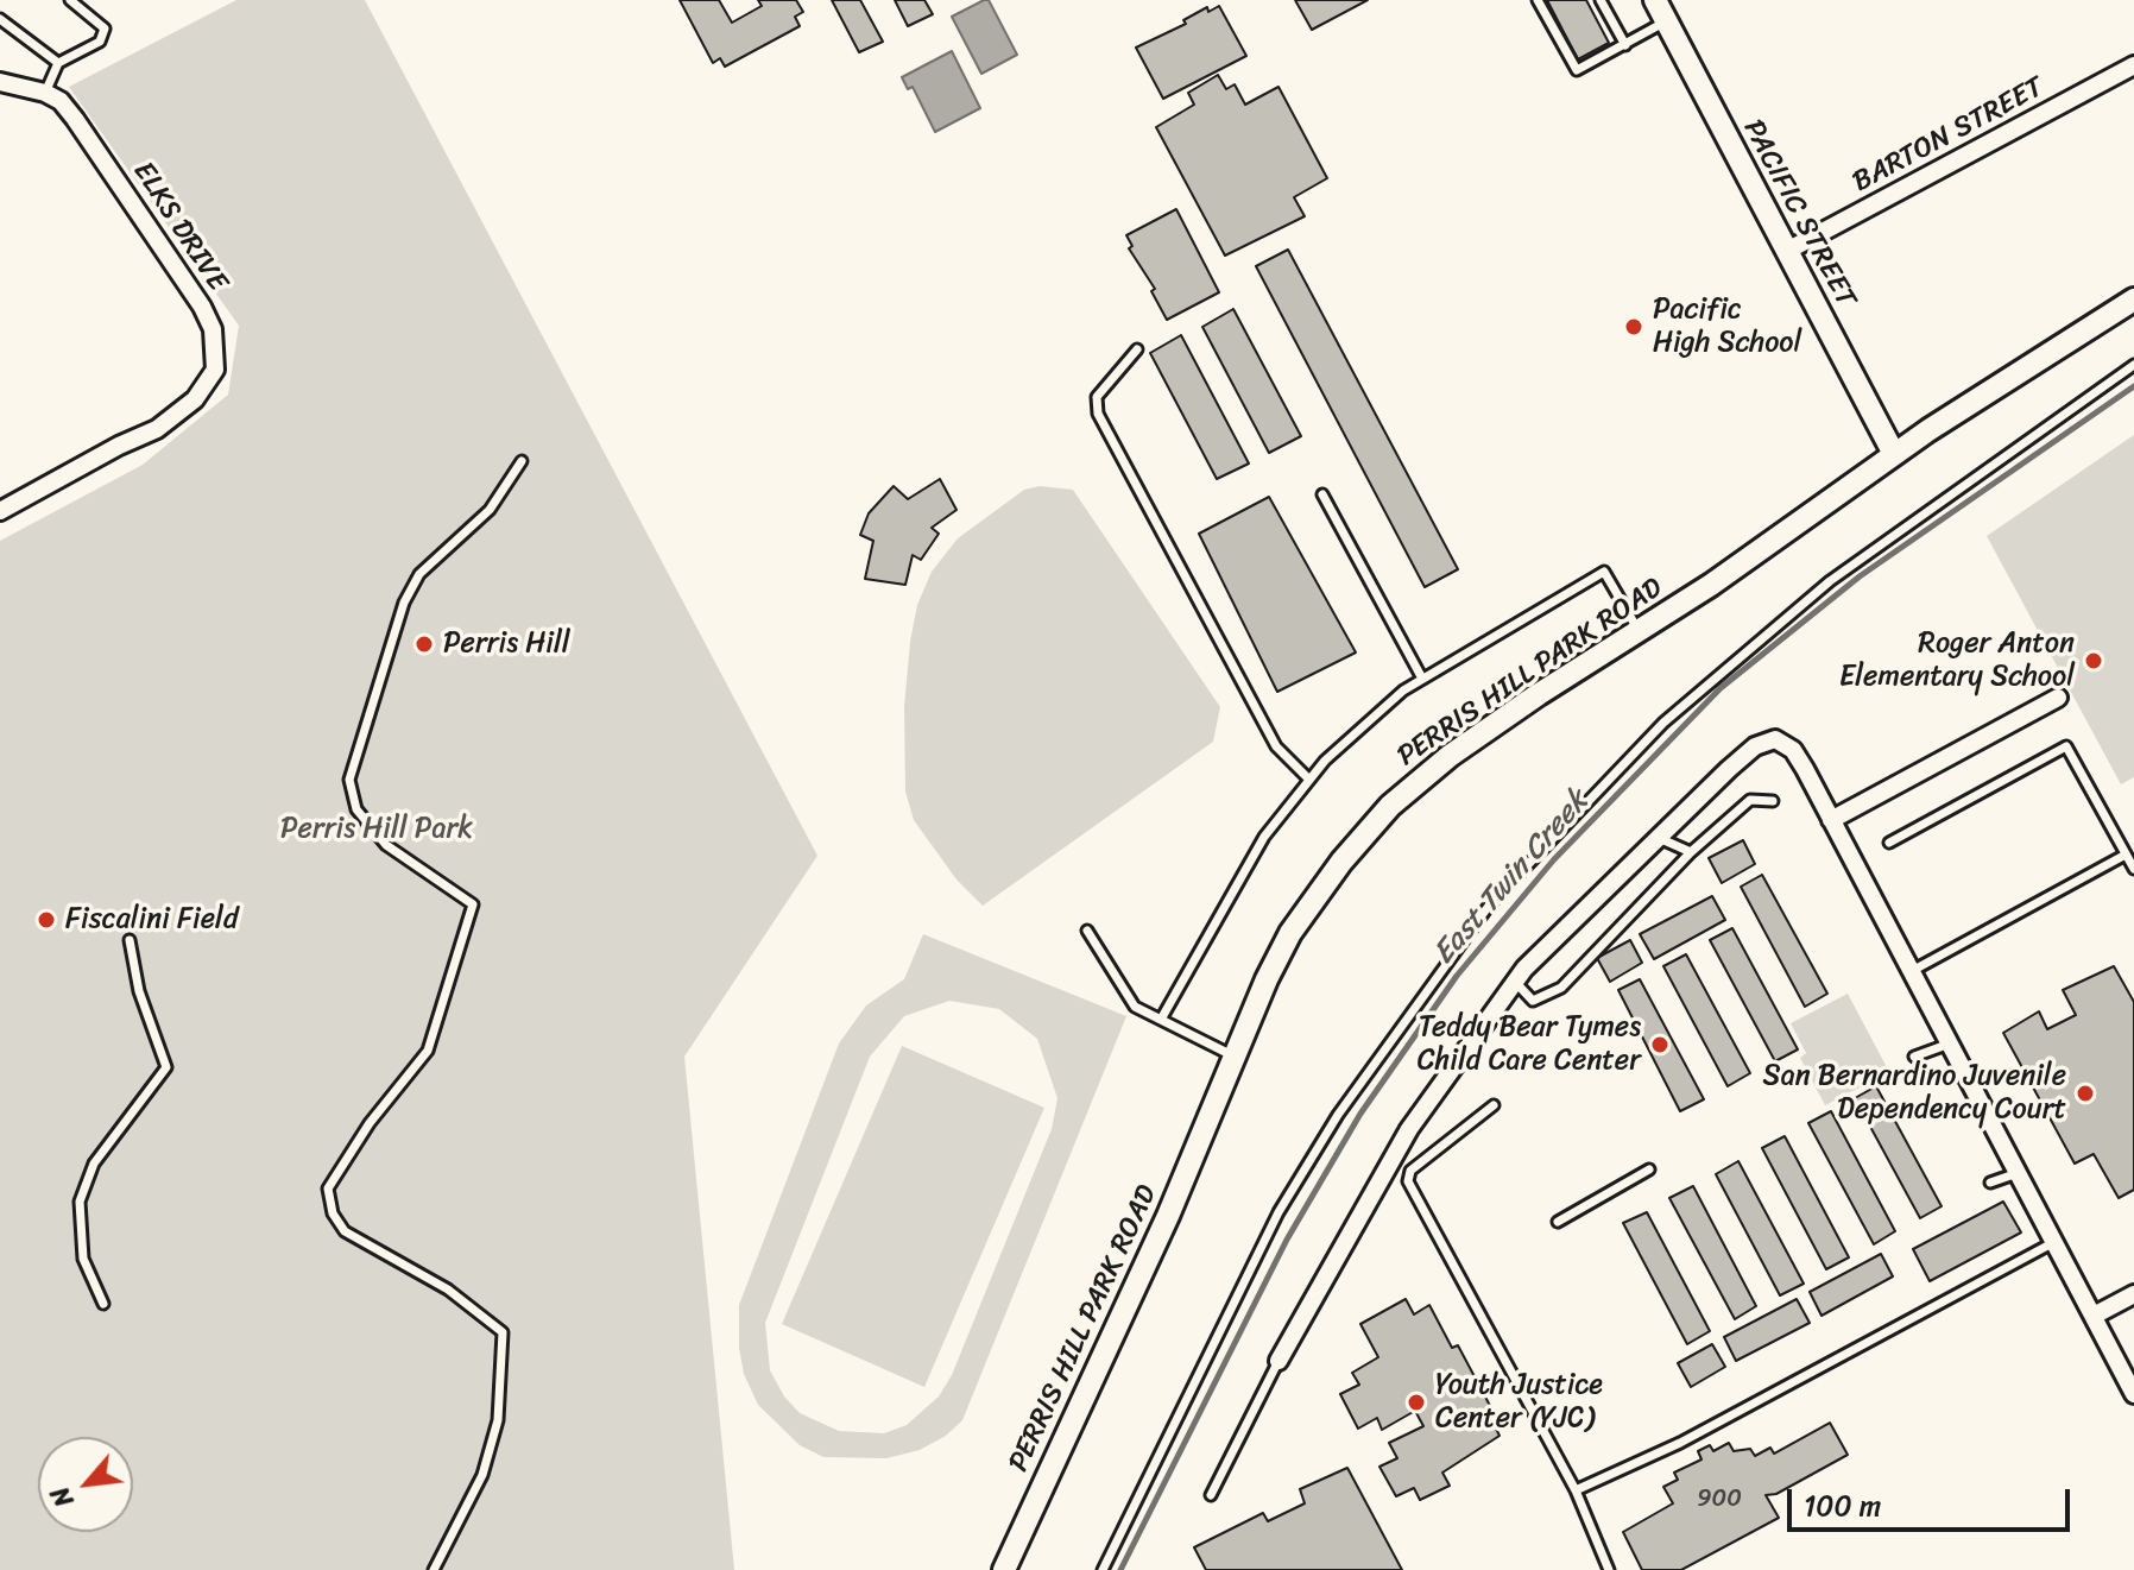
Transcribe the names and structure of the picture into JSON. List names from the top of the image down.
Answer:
{
  "streets": {
    "street": [
      "BARTON STREET",
      "PACIFIC STREET",
      "ELKS DRIVE",
      "PERRIS HILL PARK ROAD"
    ]
  },
  "crossings": [
    ["BARTON STREET", "PACIFIC STREET"],
    ["PACIFIC STREET", "PERRIS HILL PARK ROAD"]
  ],
  "water": ["East Twin Creek"],
  "parks": ["Perris Hill Park"],
  "places": [
    "Pacific High School",
    "Perris Hill",
    "Roger Anton Elementary School",
    "Fiscalini Field",
    "Teddy Bear Tymes Child Care Center",
    "San Bernardino Juvenile Dependency Court",
    "Youth Justice Center (YJC)"
  ],
  "house_numbers": ["900"],
  "scale_bar": "100 m",
  "north": "bottom left"
}
